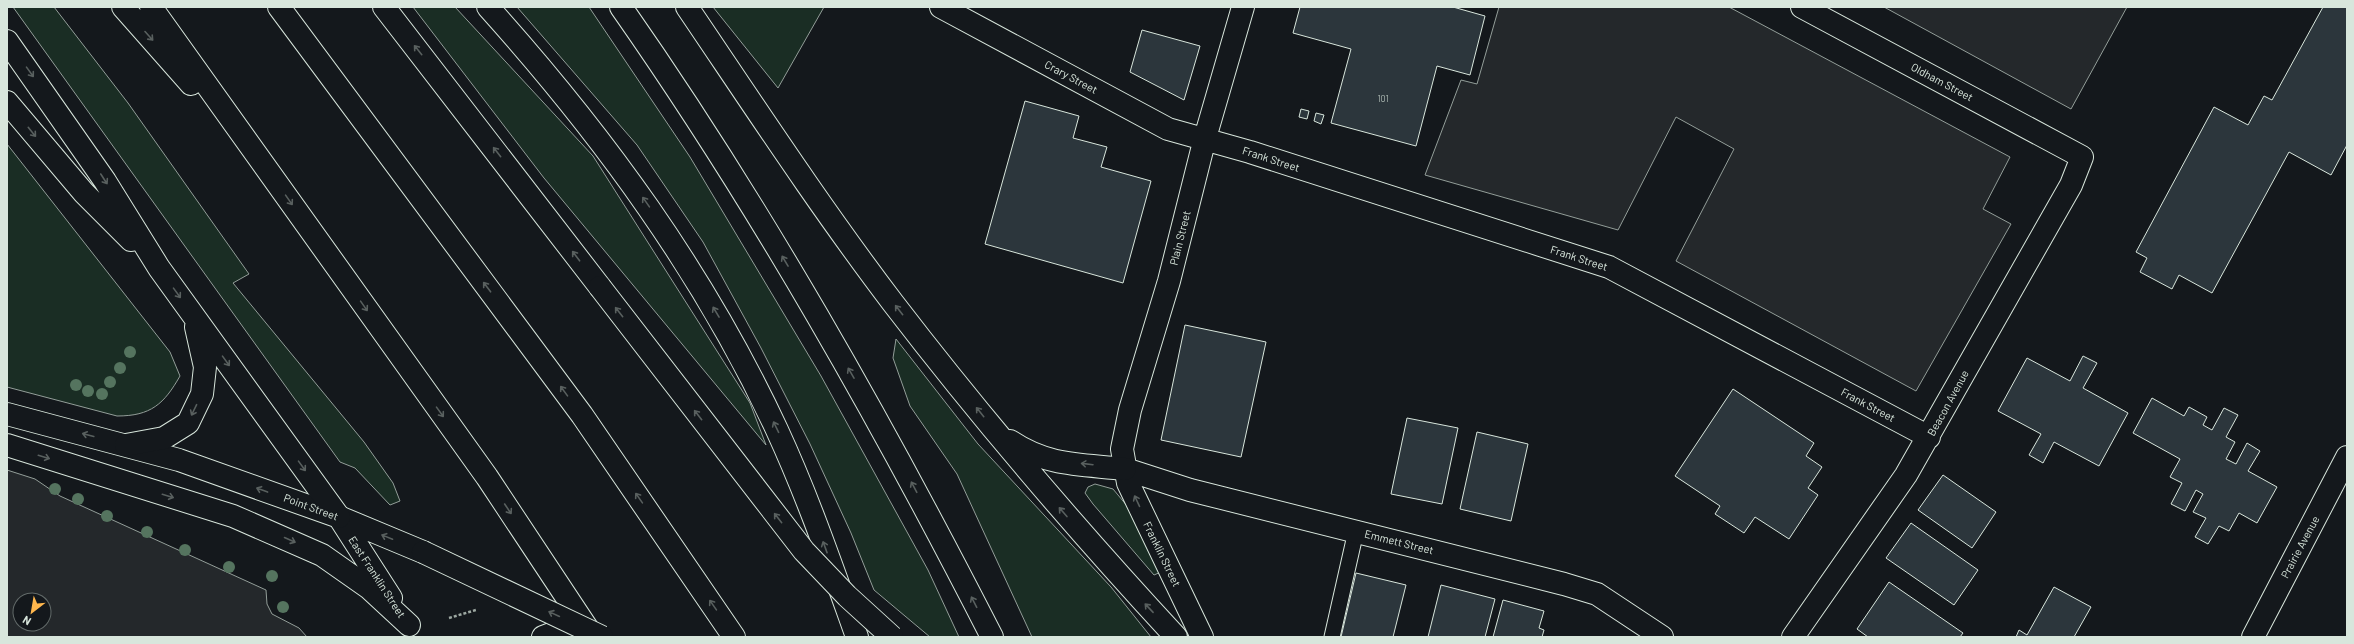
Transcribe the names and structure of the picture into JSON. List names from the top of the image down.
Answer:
{
  "streets": {
    "main road": [
      "Crary Street",
      "Oldham Street",
      "Frank Street",
      "Plain Street",
      "Beacon Avenue",
      "Point Street",
      "Emmett Street",
      "Prairie Avenue",
      "Franklin Street",
      "East Franklin Street"
    ]
  },
  "crossings": [
    ["Crary Street", "Frank Street"],
    ["Crary Street", "Plain Street"],
    ["Oldham Street", "Beacon Avenue"],
    ["Frank Street", "Plain Street"],
    ["Frank Street", "Beacon Avenue"],
    ["Plain Street", "Emmett Street"],
    ["Plain Street", "Franklin Street"],
    ["Point Street", "East Franklin Street"],
    ["Emmett Street", "Franklin Street"]
  ],
  "house_numbers": ["101"],
  "north": "bottom left"
}
